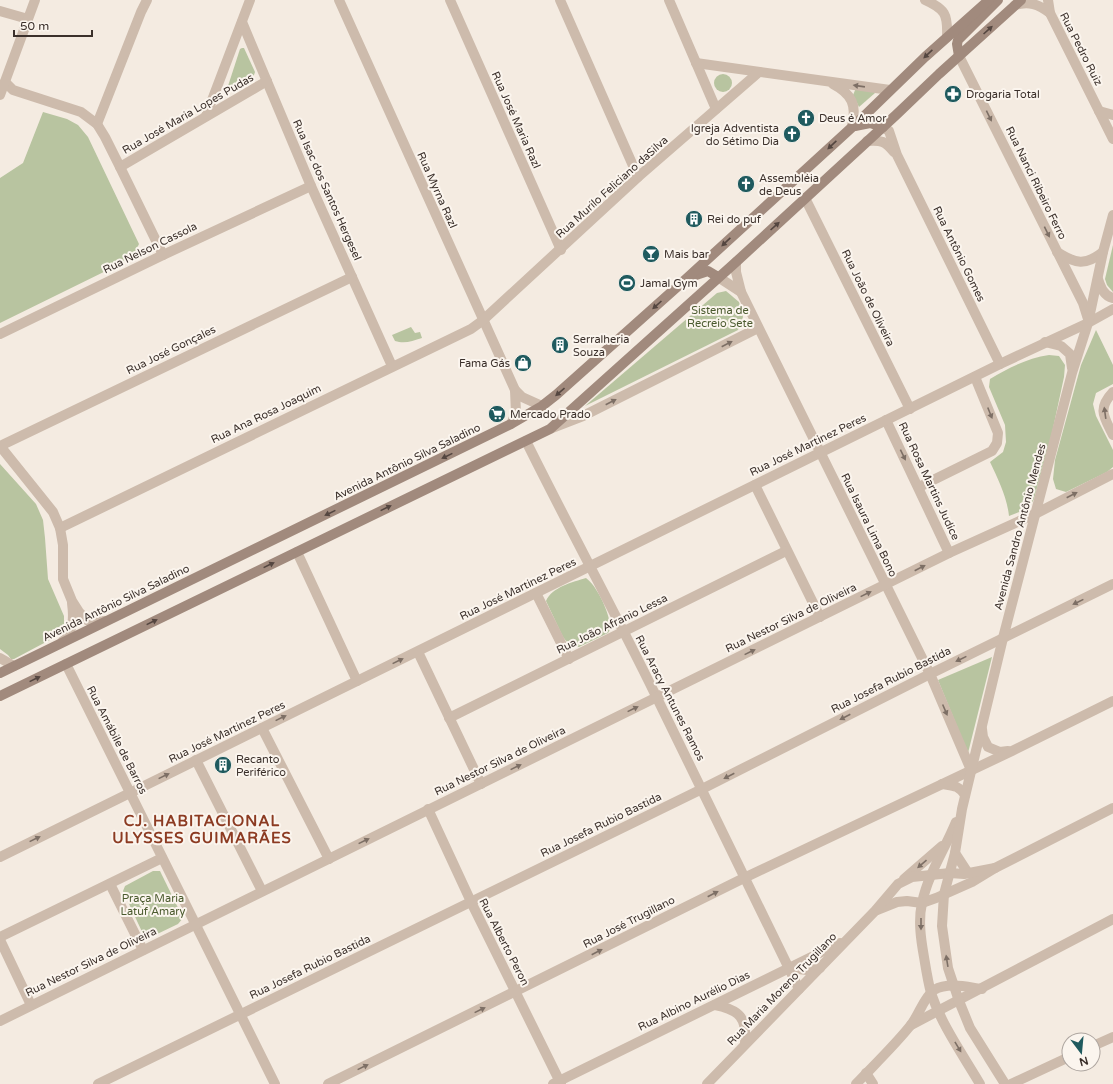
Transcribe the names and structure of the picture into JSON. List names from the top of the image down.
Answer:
{
  "streets": {
    "main road": ["Avenida Antônio Silva Saladino"],
    "street": [
      "Rua Pedro Ruiz",
      "Rua José Maria Lopes Pudas",
      "Rua José Maria Razl",
      "Rua Nanci Ribeiro Ferro",
      "Rua Murilo Feliciano daSilva",
      "Rua Isac dos Santos Hergesel",
      "Rua Myrna Razl",
      "Rua Nelson Cassola",
      "Rua Antônio Gomes",
      "Rua João de Oliveira",
      "Rua José Gonçales",
      "Rua Ana Rosa Joaquim",
      "Rua José Martinez Peres",
      "Rua Rosa Martins Judice",
      "Rua Isaura Lima Bono",
      "Avenida Sandro Antônio Mendes",
      "Rua Nestor Silva de Oliveira",
      "Rua João Afranio Lessa",
      "Rua Josefa Rubio Bastida",
      "Rua Aracy Antunes Ramos",
      "Rua Amábile de Barros",
      "Rua José Trugillano",
      "Rua Alberto Peron",
      "Rua Maria Moreno Trugillano",
      "Rua Albino Aurélio Dias"
    ]
  },
  "crossings": [
    ["Rua José Maria Lopes Pudas", "Rua Isac dos Santos Hergesel"],
    ["Rua José Maria Razl", "Rua Murilo Feliciano daSilva"],
    ["Rua Nanci Ribeiro Ferro", "Rua José Martinez Peres"],
    ["Rua Nanci Ribeiro Ferro", "Avenida Sandro Antônio Mendes"],
    ["Rua Murilo Feliciano daSilva", "Rua Myrna Razl"],
    ["Rua Murilo Feliciano daSilva", "Rua Ana Rosa Joaquim"],
    ["Rua Isac dos Santos Hergesel", "Rua Nelson Cassola"],
    ["Rua Isac dos Santos Hergesel", "Rua José Gonçales"],
    ["Rua Isac dos Santos Hergesel", "Rua Ana Rosa Joaquim"],
    ["Rua Myrna Razl", "Rua Ana Rosa Joaquim"],
    ["Rua Myrna Razl", "Avenida Antônio Silva Saladino"],
    ["Rua Antônio Gomes", "Rua José Martinez Peres"],
    ["Rua João de Oliveira", "Rua José Martinez Peres"],
    ["Rua José Martinez Peres", "Rua Rosa Martins Judice"],
    ["Rua José Martinez Peres", "Rua Isaura Lima Bono"],
    ["Rua José Martinez Peres", "Avenida Sandro Antônio Mendes"],
    ["Rua José Martinez Peres", "Rua Aracy Antunes Ramos"],
    ["Rua José Martinez Peres", "Rua Amábile de Barros"],
    ["Rua Rosa Martins Judice", "Rua Nestor Silva de Oliveira"],
    ["Rua Isaura Lima Bono", "Avenida Sandro Antônio Mendes"],
    ["Rua Isaura Lima Bono", "Rua Nestor Silva de Oliveira"],
    ["Rua Isaura Lima Bono", "Rua Josefa Rubio Bastida"],
    ["Rua Isaura Lima Bono", "Rua José Trugillano"],
    ["Avenida Sandro Antônio Mendes", "Rua Nestor Silva de Oliveira"],
    ["Avenida Sandro Antônio Mendes", "Rua Josefa Rubio Bastida"],
    ["Avenida Sandro Antônio Mendes", "Rua José Trugillano"],
    ["Avenida Sandro Antônio Mendes", "Rua Maria Moreno Trugillano"],
    ["Rua Nestor Silva de Oliveira", "Rua Aracy Antunes Ramos"],
    ["Rua Nestor Silva de Oliveira", "Rua Amábile de Barros"],
    ["Rua Nestor Silva de Oliveira", "Rua Alberto Peron"],
    ["Rua João Afranio Lessa", "Rua Aracy Antunes Ramos"],
    ["Rua Josefa Rubio Bastida", "Rua Aracy Antunes Ramos"],
    ["Rua Josefa Rubio Bastida", "Rua Amábile de Barros"],
    ["Rua Josefa Rubio Bastida", "Rua Alberto Peron"],
    ["Rua Aracy Antunes Ramos", "Rua José Trugillano"],
    ["Rua Aracy Antunes Ramos", "Rua Maria Moreno Trugillano"],
    ["Rua Aracy Antunes Ramos", "Rua Albino Aurélio Dias"],
    ["Rua José Trugillano", "Rua Alberto Peron"],
    ["Rua Alberto Peron", "Rua Albino Aurélio Dias"],
    ["Rua Maria Moreno Trugillano", "Rua Albino Aurélio Dias"]
  ],
  "one_way": [
    "Rua Nanci Ribeiro Ferro",
    "Rua Rosa Martins Judice",
    "Rua Nestor Silva de Oliveira",
    "Rua Josefa Rubio Bastida",
    "Rua José Trugillano"
  ],
  "districts": ["CJ. HABITACIONAL ULYSSES GUIMARÃES"],
  "parks": ["Sistema de Recreio Sete", "Praça Maria Latuf Amary"],
  "places": {
    "pharmacy": ["Drogaria Total"],
    "church": ["Deus é Amor", "Igreja Adventista do Sétimo Dia", "Assembléia de Deus"],
    "building": ["Rei do puf", "Serralheria Souza", "Recanto Periférico"],
    "bar": ["Mais bar"],
    "sports": ["Jamal Gym"],
    "shop": ["Fama Gás"],
    "supermarket": ["Mercado Prado"]
  },
  "scale_bar": "50 m",
  "north": "bottom"
}
